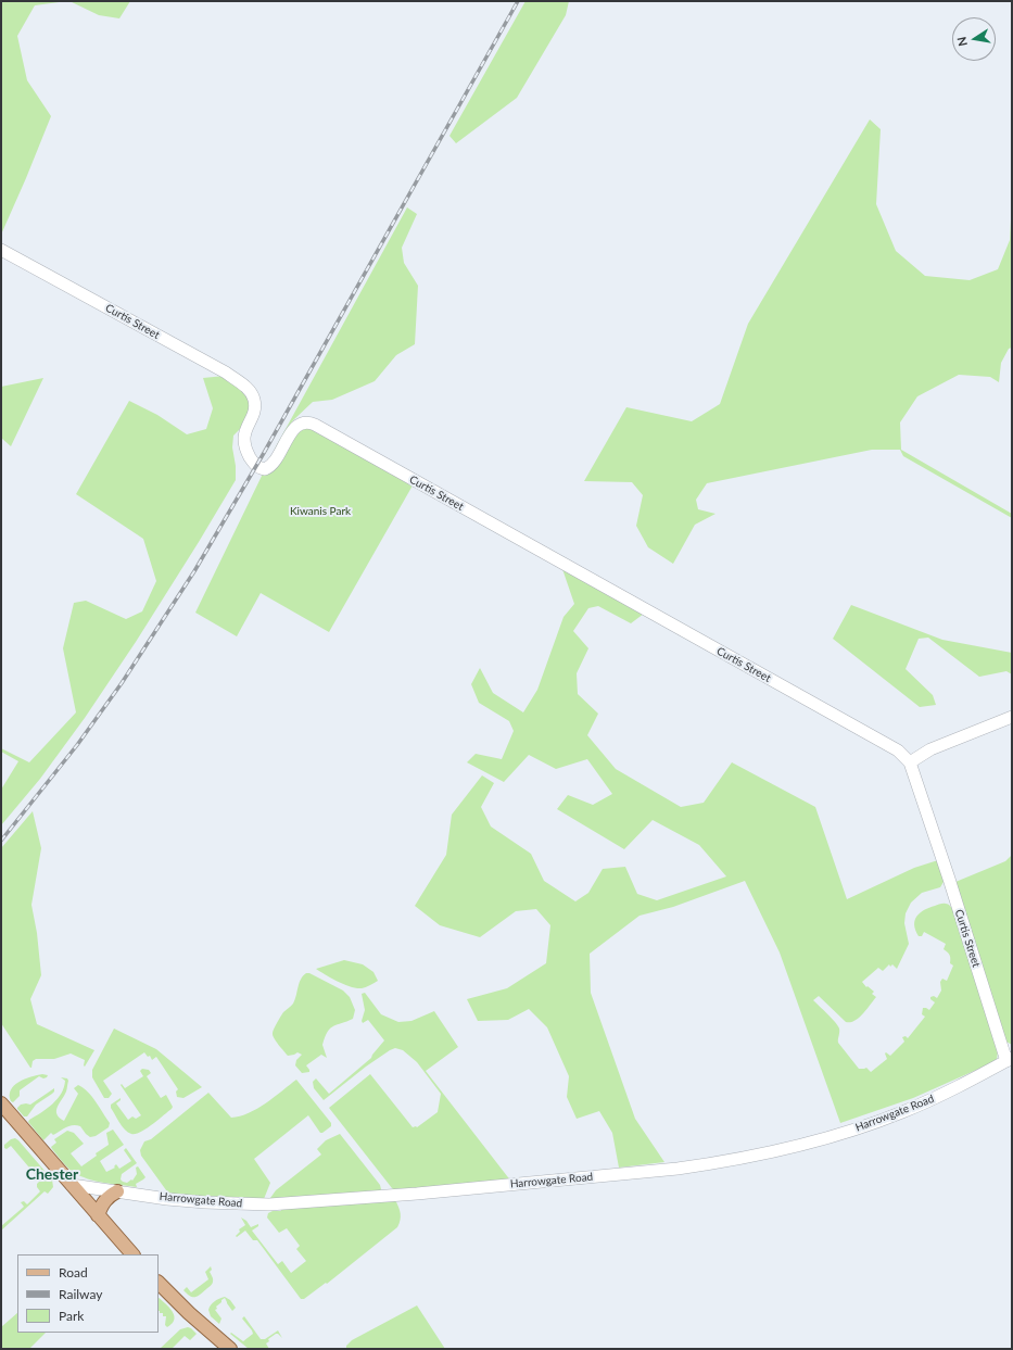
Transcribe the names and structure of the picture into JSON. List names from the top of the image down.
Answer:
{
  "streets": {
    "street": ["Curtis Street", "Harrowgate Road"]
  },
  "crossings": [
    ["Curtis Street", "Harrowgate Road"]
  ],
  "districts": ["Chester"],
  "parks": ["Kiwanis Park"],
  "legend": ["Road", "Railway", "Park"],
  "north": "left"
}
